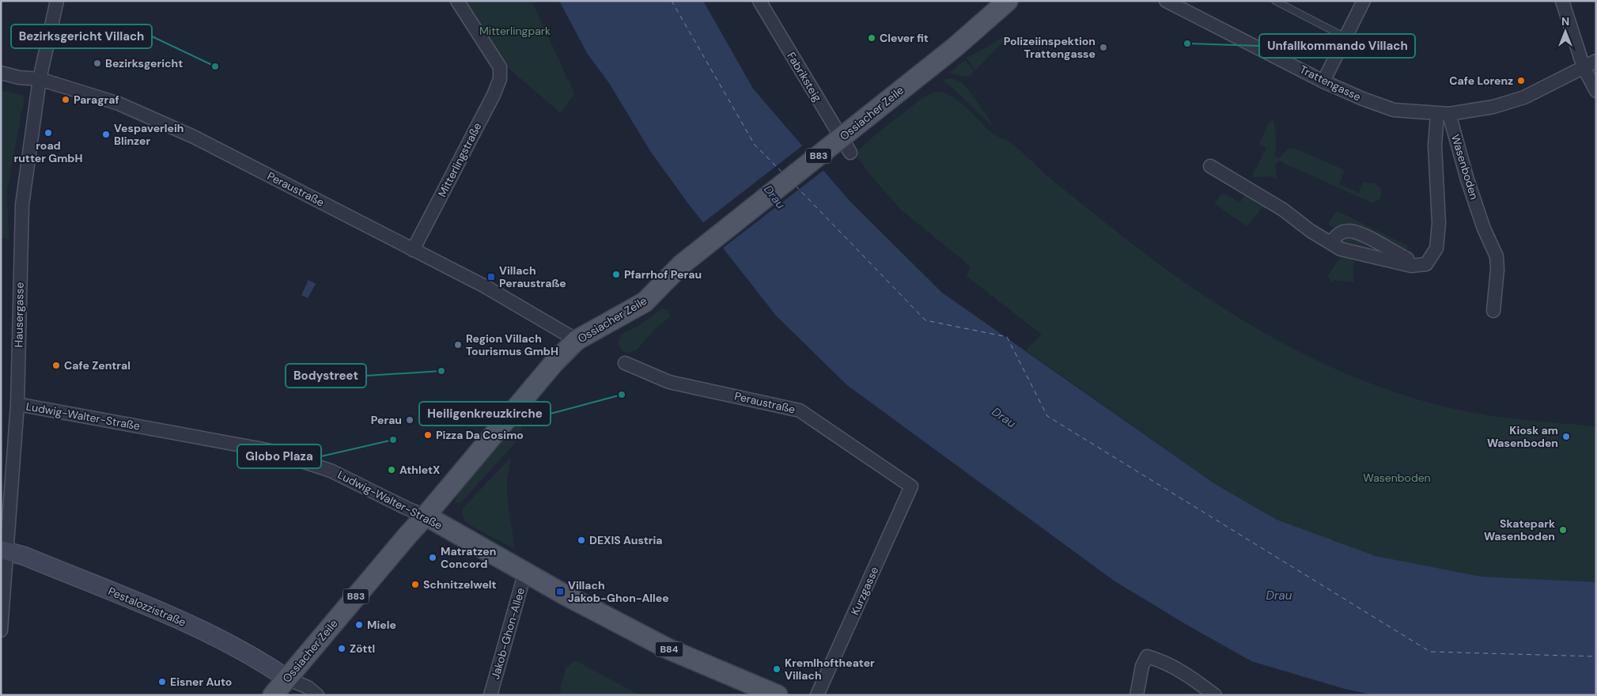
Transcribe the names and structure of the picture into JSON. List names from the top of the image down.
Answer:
{
  "streets": {
    "main road": [
      "Ossiacher Zeile",
      "B83",
      "Ludwig-Walter-Straße",
      "Pestalozzistraße",
      "B84"
    ],
    "street": [
      "Fabriksteig",
      "Trattengasse",
      "Mitterlingstraße",
      "Wasenboden",
      "Peraustraße",
      "Hausergasse",
      "Kurzgasse",
      "Jakob-Ghon-Allee"
    ]
  },
  "crossings": [
    ["Trattengasse", "Wasenboden"],
    ["Ossiacher Zeile", "Peraustraße"],
    ["Ossiacher Zeile", "Ludwig-Walter-Straße"],
    ["Ossiacher Zeile", "Pestalozzistraße"],
    ["Mitterlingstraße", "Peraustraße"],
    ["Peraustraße", "Hausergasse"],
    ["Peraustraße", "Kurzgasse"],
    ["Hausergasse", "Ludwig-Walter-Straße"],
    ["Hausergasse", "Pestalozzistraße"],
    ["Ludwig-Walter-Straße", "Jakob-Ghon-Allee"]
  ],
  "water": ["Drau"],
  "parks": ["Mitterlingpark", "Wasenboden"],
  "places": {
    "other": [
      "Clever fit",
      "Unfallkommando Villach",
      "Polizeiinspektion Trattengasse",
      "Bezirksgericht",
      "Bezirksgericht Villach",
      "Cafe Lorenz",
      "Paragraf",
      "road rutter GmbH",
      "Vespaverleih Blinzer",
      "Pfarrhof Perau",
      "Region Villach Tourismus GmbH",
      "Cafe Zentral",
      "Bodystreet",
      "Heiligenkreuzkirche",
      "Perau",
      "Pizza Da Cosimo",
      "Kiosk am Wasenboden",
      "Globo Plaza",
      "AthletX",
      "Skatepark Wasenboden",
      "DEXIS Austria",
      "Matratzen Concord",
      "Schnitzelwelt",
      "Miele",
      "Zöttl",
      "Kremlhoftheater Villach",
      "Eisner Auto"
    ],
    "transit": ["Villach Peraustraße", "Villach Jakob-Ghon-Allee"]
  },
  "north": "top"
}
